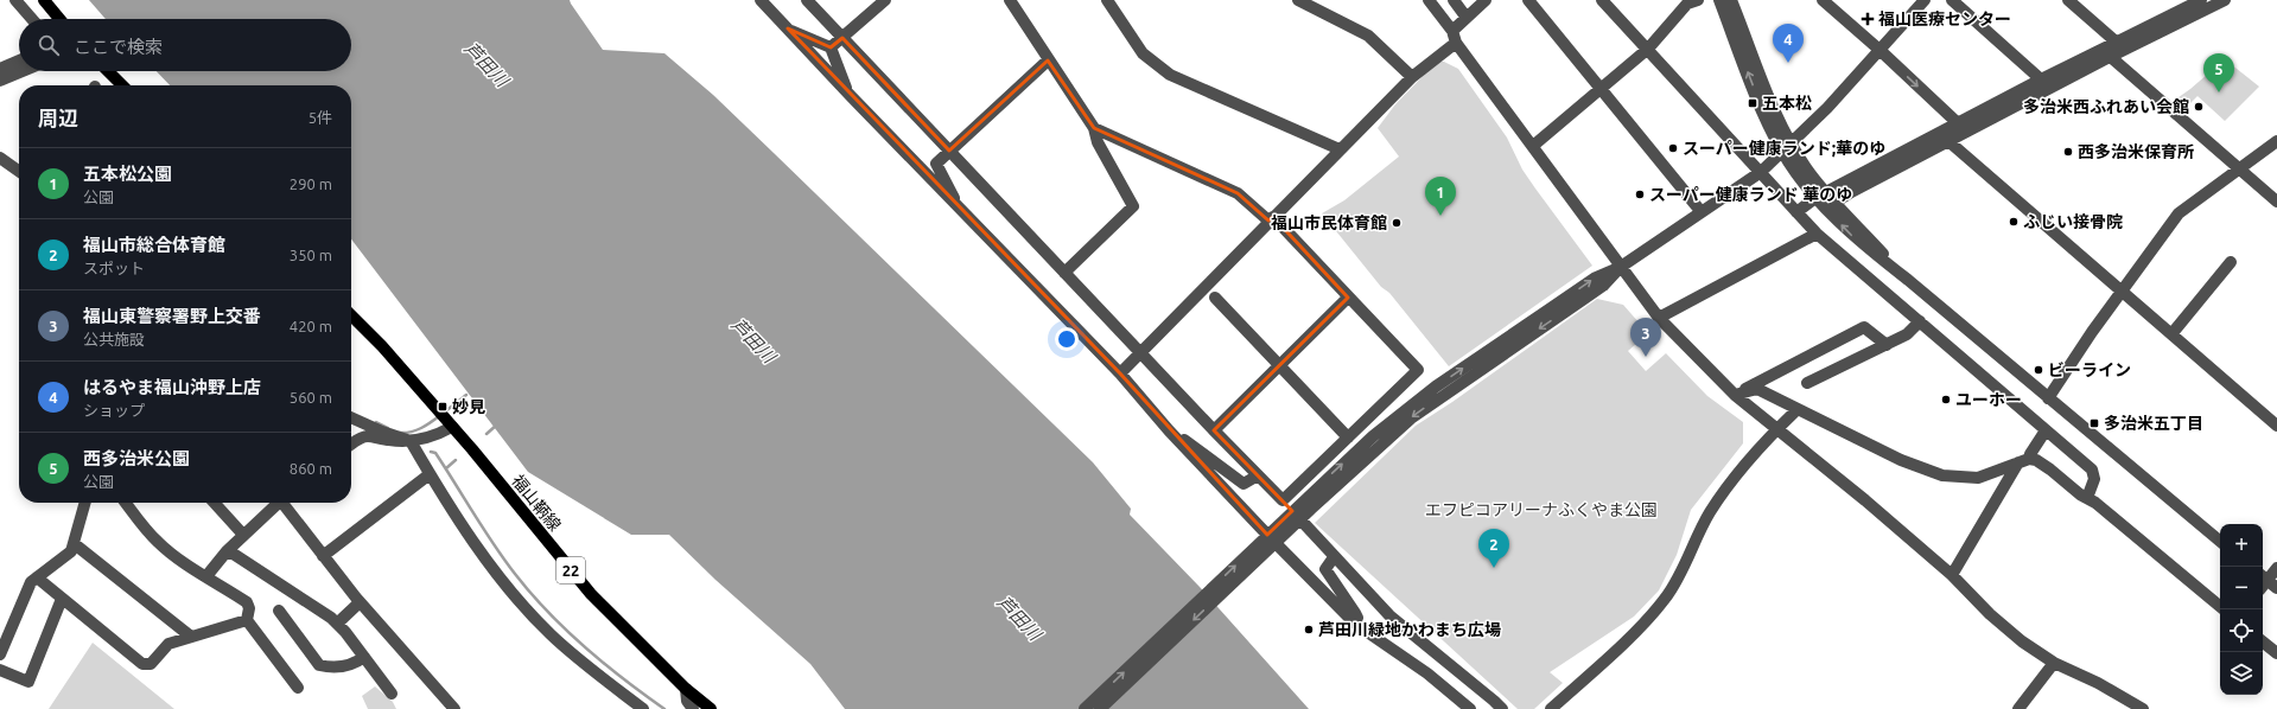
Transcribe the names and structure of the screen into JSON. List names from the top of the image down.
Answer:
{
  "streets": {
    "main road": ["福山鞆線", "22"]
  },
  "water": ["芦田川"],
  "parks": ["エフピコアリーナふくやま公園"],
  "places": {
    "health": ["福山医療センター"],
    "transit": ["五本松", "妙見", "多治米五丁目"],
    "other": [
      "多治米西ふれあい会館",
      "スーパー健康ランド;華のゆ",
      "西多治米保育所",
      "スーパー健康ランド 華のゆ",
      "ふじい接骨院",
      "福山市民体育館",
      "ビーライン",
      "ユーホー",
      "芦田川緑地かわまち広場"
    ]
  },
  "page": {
    "search": "ここで検索",
    "pins": [
      "4",
      "5",
      "1",
      "3",
      "2"
    ],
    "heading": ["周辺", "5件"],
    "list": [
      {
        "mark": "1",
        "name": "五本松公園",
        "note": "公園",
        "value": "290 m"
      },
      {
        "mark": "2",
        "name": "福山市総合体育館",
        "note": "スポット",
        "value": "350 m"
      },
      {
        "mark": "3",
        "name": "福山東警察署野上交番",
        "note": "公共施設",
        "value": "420 m"
      },
      {
        "mark": "4",
        "name": "はるやま福山沖野上店",
        "note": "ショップ",
        "value": "560 m"
      },
      {
        "mark": "5",
        "name": "西多治米公園",
        "note": "公園",
        "value": "860 m"
      }
    ],
    "map_buttons": ["+", "−"]
  }
}
